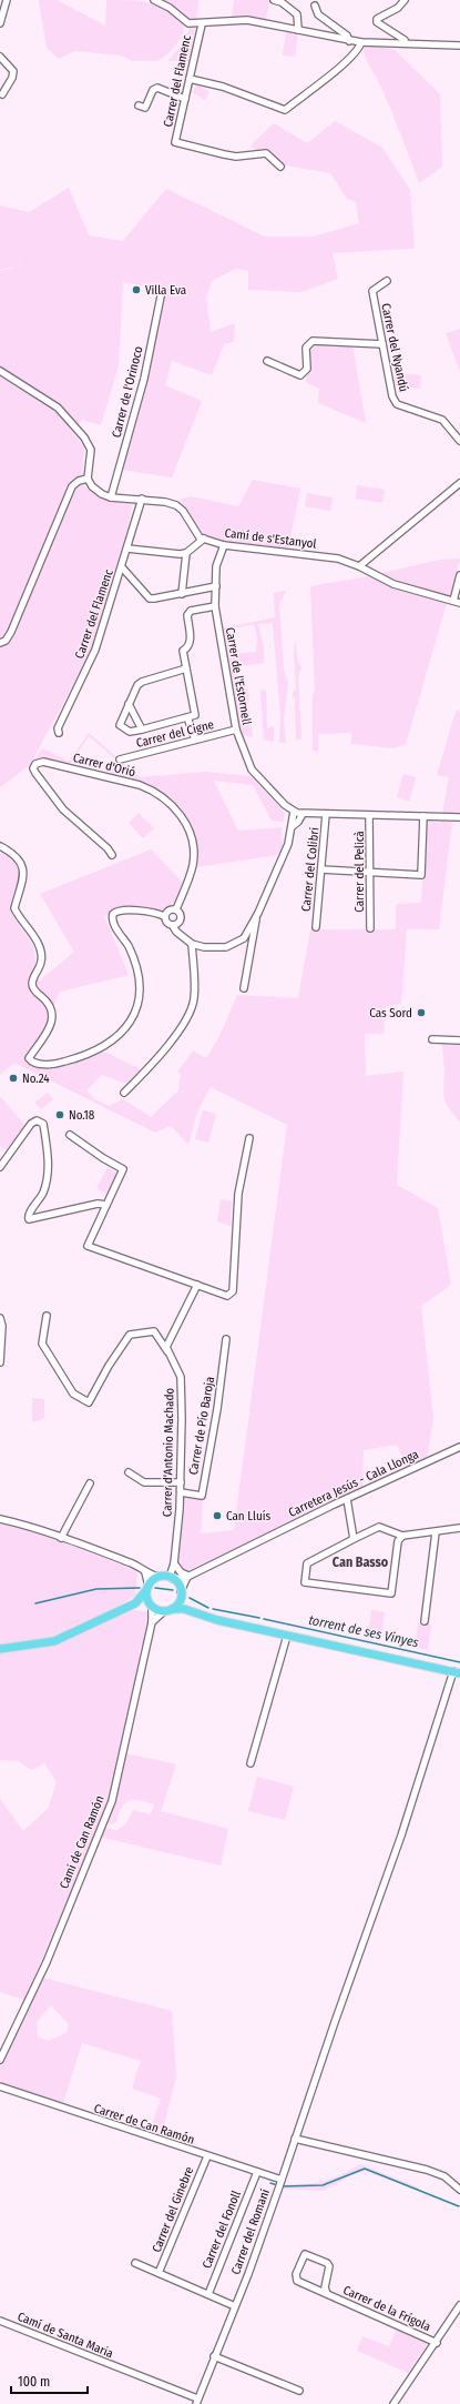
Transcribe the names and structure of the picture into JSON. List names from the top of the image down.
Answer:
{
  "streets": {
    "street": [
      "Carrer del Flamenc",
      "Carrer del Nyandú",
      "Carrer de l'Orinoco",
      "Camí de s'Estanyol",
      "Carrer de l'Estornell",
      "Carrer del Cigne",
      "Carrer d'Orió",
      "Carrer del Colibri",
      "Carrer del Pelicà",
      "Carrer de Pío Baroja",
      "Carrer d'Antonio Machado",
      "Carretera Jesús - Cala Llonga",
      "Camí de Can Ramón",
      "Carrer de Can Ramón",
      "Carrer del Ginebre",
      "Carrer del Fonoll",
      "Carrer del Romaní",
      "Carrer de la Frígola",
      "Camí de Santa Maria"
    ]
  },
  "crossings": [
    ["Carrer del Flamenc", "Camí de s'Estanyol"],
    ["Carrer de l'Orinoco", "Camí de s'Estanyol"],
    ["Camí de s'Estanyol", "Carrer de l'Estornell"],
    ["Carrer de l'Estornell", "Carrer del Cigne"],
    ["Carrer de Pío Baroja", "Carrer d'Antonio Machado"],
    ["Carrer d'Antonio Machado", "Carretera Jesús - Cala Llonga"],
    ["Carrer d'Antonio Machado", "Camí de Can Ramón"],
    ["Carretera Jesús - Cala Llonga", "Camí de Can Ramón"],
    ["Carrer de Can Ramón", "Carrer del Ginebre"],
    ["Carrer de Can Ramón", "Carrer del Fonoll"],
    ["Carrer de Can Ramón", "Carrer del Romaní"],
    ["Carrer del Ginebre", "Carrer del Fonoll"],
    ["Carrer del Ginebre", "Carrer del Romaní"],
    ["Carrer del Romaní", "Camí de Santa Maria"]
  ],
  "districts": ["Can Basso"],
  "water": ["torrent de ses Vinyes"],
  "places": [
    "Villa Eva",
    "Cas Sord",
    "No.24",
    "No.18",
    "Can Lluís"
  ],
  "scale_bar": "100 m"
}
